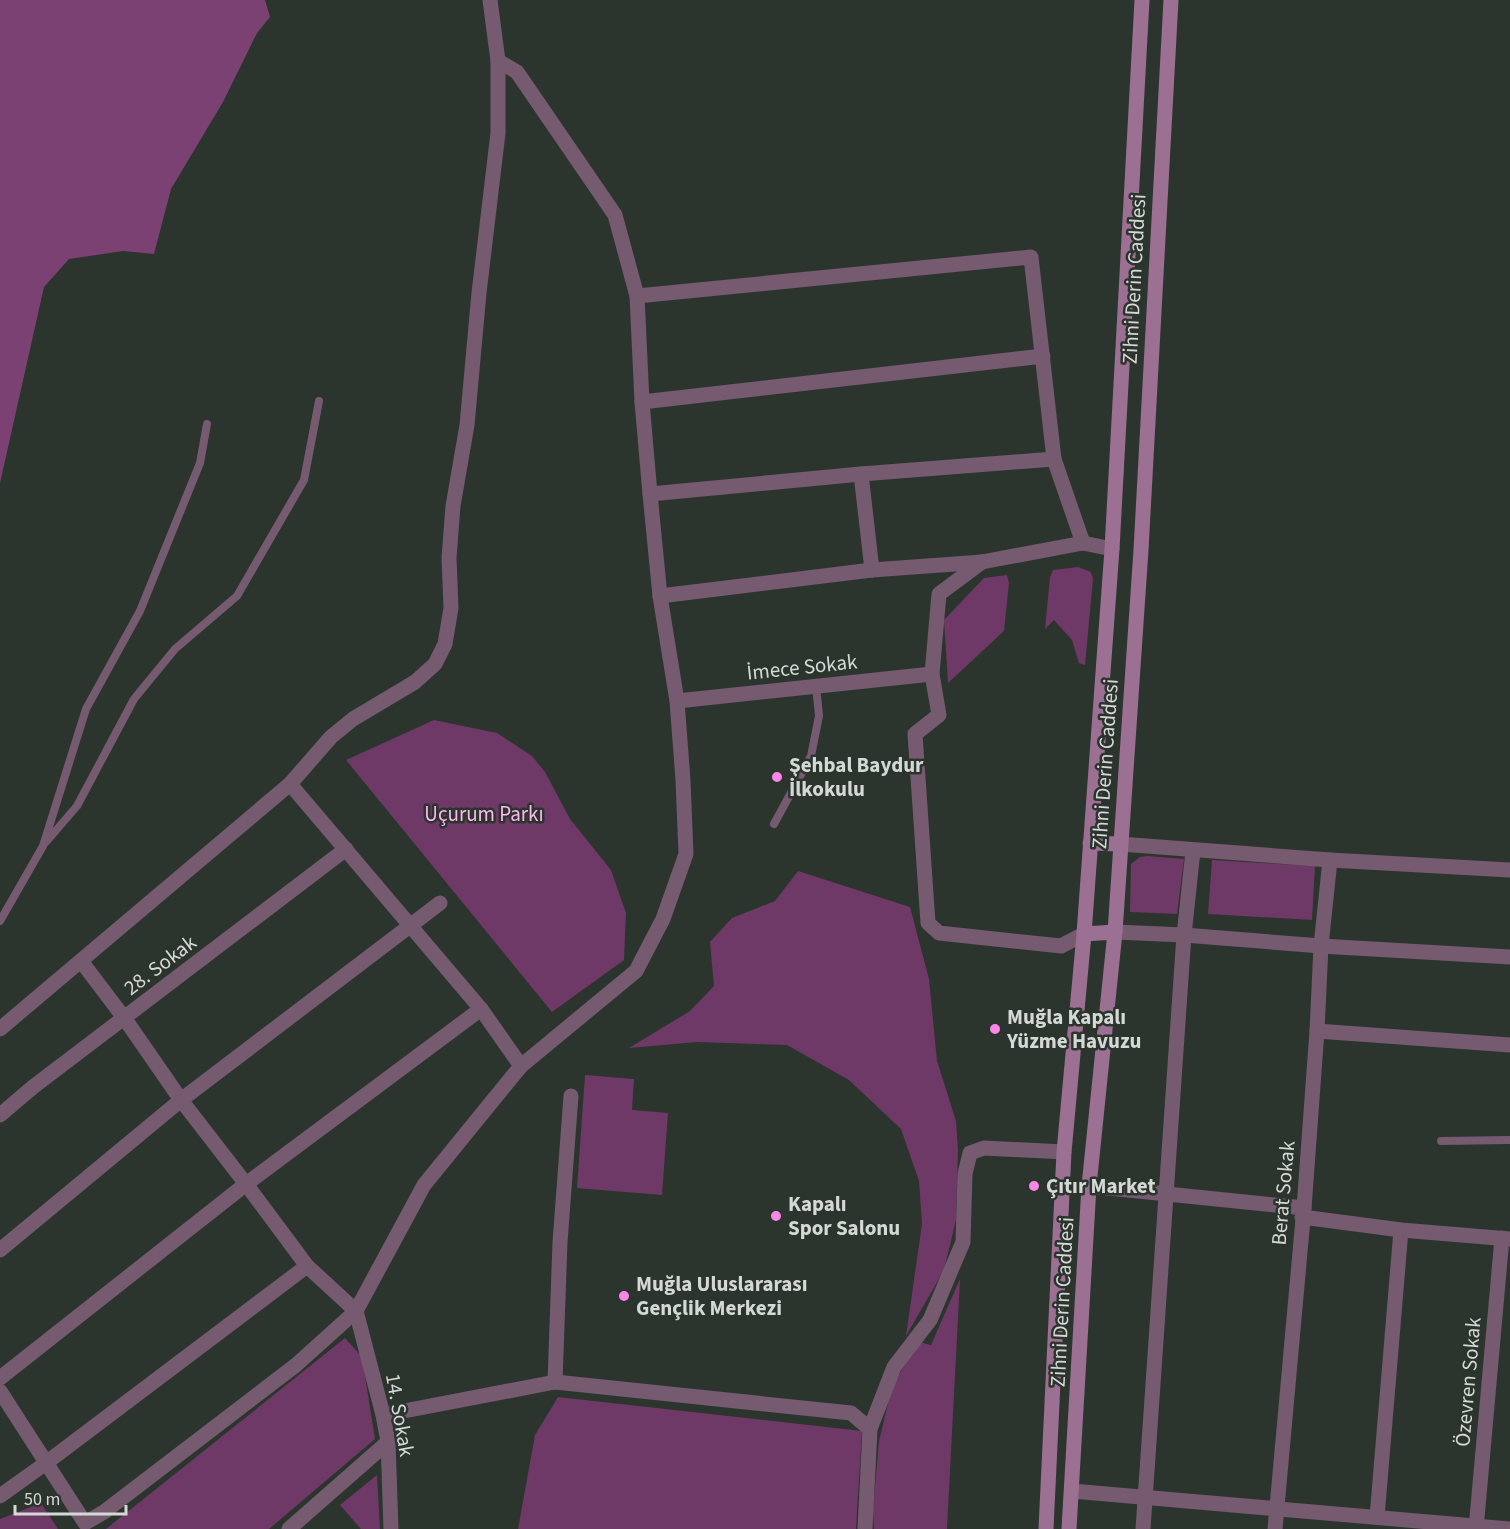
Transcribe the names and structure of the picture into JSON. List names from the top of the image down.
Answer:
{
  "streets": {
    "main road": ["Zihni Derin Caddesi"],
    "street": [
      "İmece Sokak",
      "28. Sokak",
      "Berat Sokak",
      "Özevren Sokak",
      "14. Sokak"
    ]
  },
  "parks": ["Uçurum Parkı"],
  "places": [
    "Şehbal Baydur İlkokulu",
    "Muğla Kapalı Yüzme Havuzu",
    "Çıtır Market",
    "Kapalı Spor Salonu",
    "Muğla Uluslararası Gençlik Merkezi"
  ],
  "scale_bar": "50 m"
}
